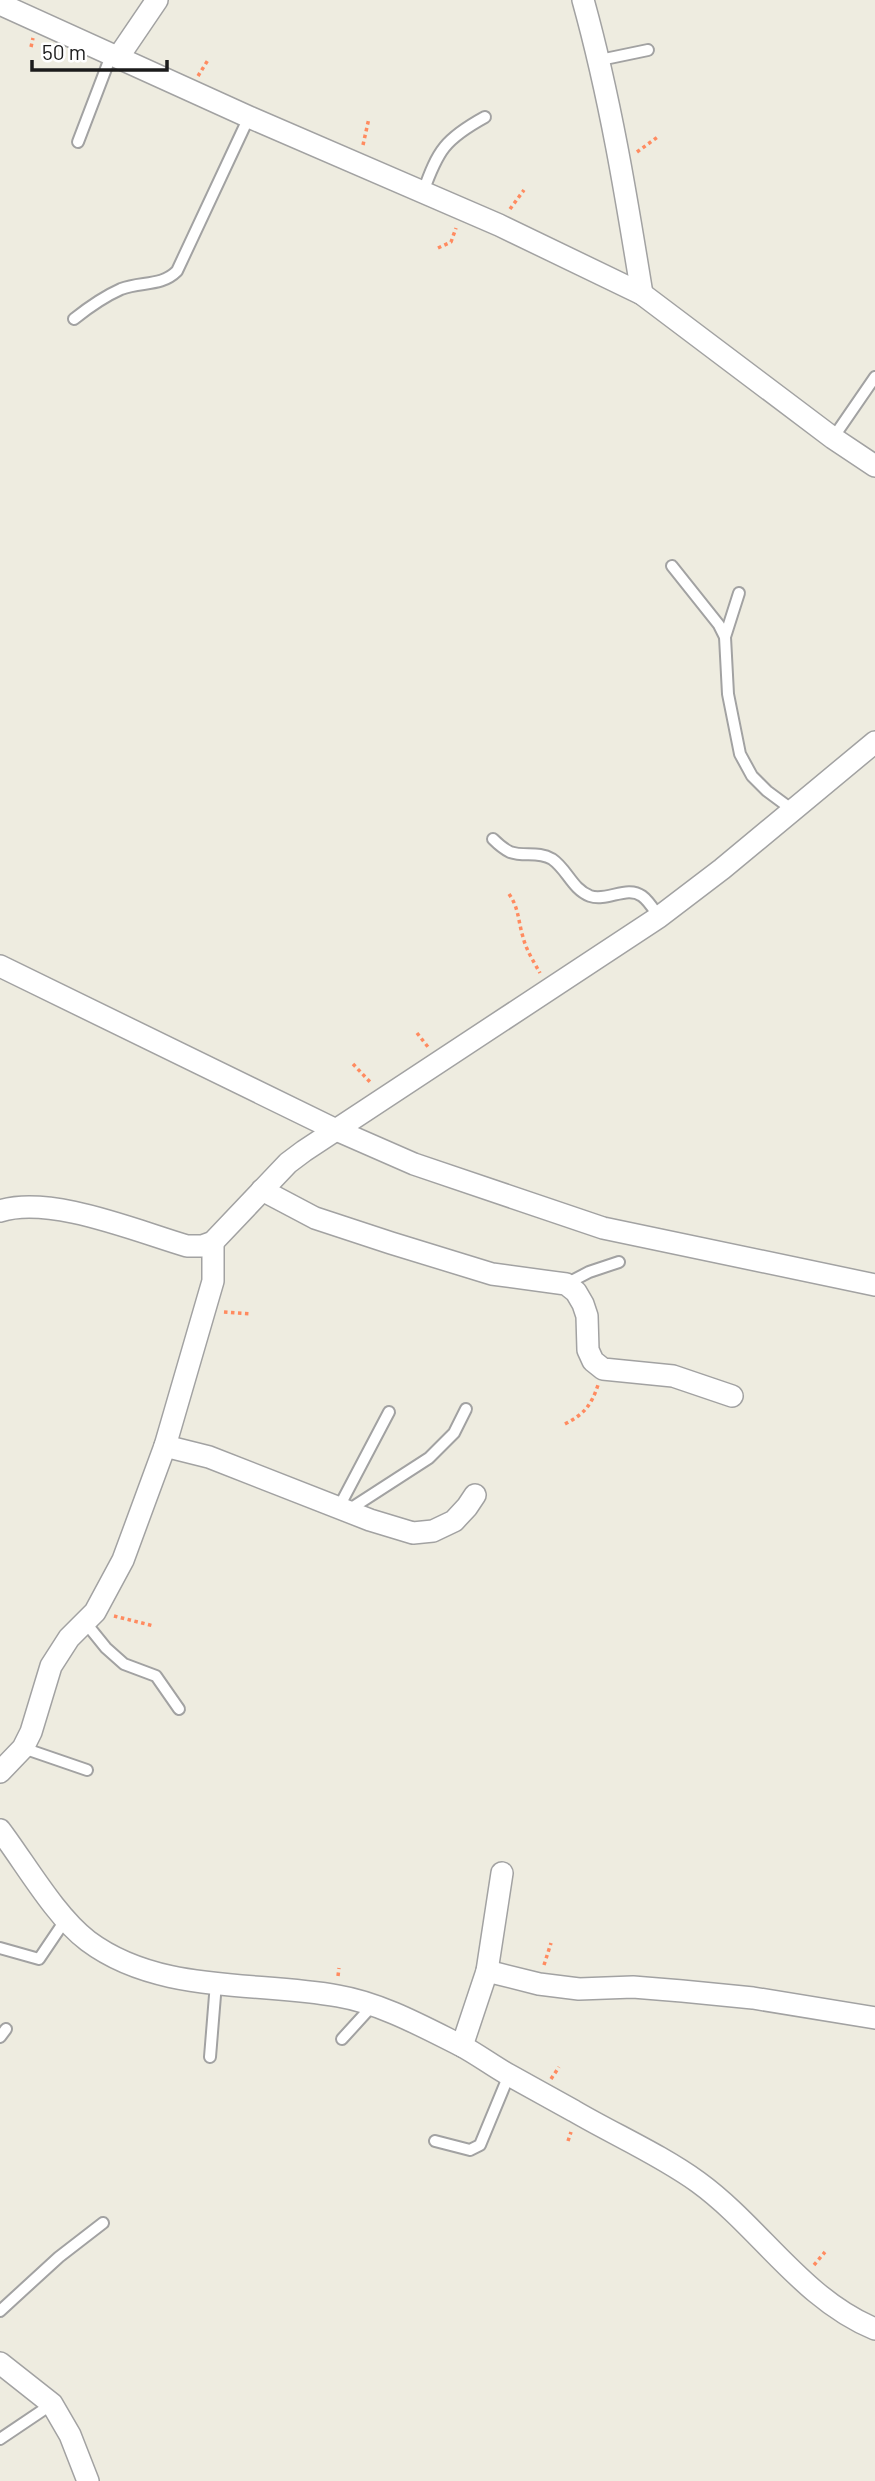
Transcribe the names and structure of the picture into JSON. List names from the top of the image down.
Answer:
{
  "scale_bar": "50 m"
}
